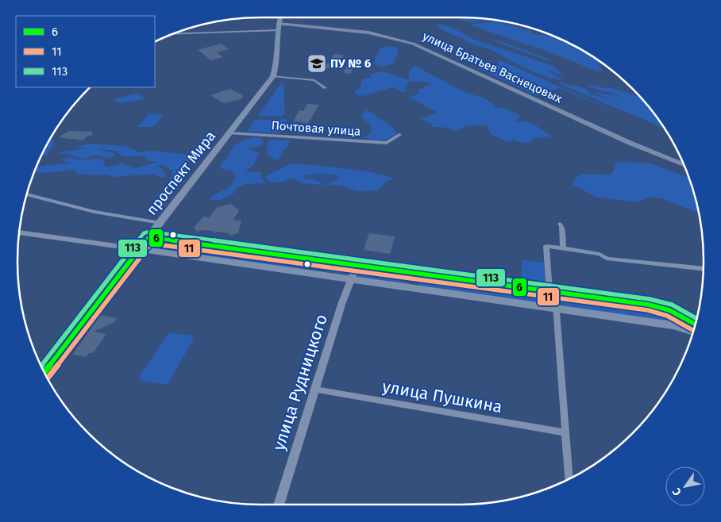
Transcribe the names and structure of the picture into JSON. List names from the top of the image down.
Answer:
{
  "streets": {
    "main road": ["улица Братьев Васнецовых", "проспект Мира"],
    "street": ["Почтовая улица", "улица Рудницкого", "улица Пушкина"]
  },
  "crossings": [
    ["улица Братьев Васнецовых", "проспект Мира"],
    ["Почтовая улица", "проспект Мира"],
    ["улица Рудницкого", "улица Пушкина"]
  ],
  "places": {
    "school or university": ["ПУ № 6"]
  },
  "lines": ["transit line 113", "transit line 6", "transit line 11"],
  "legend": ["6", "11", "113"],
  "north": "bottom left"
}
